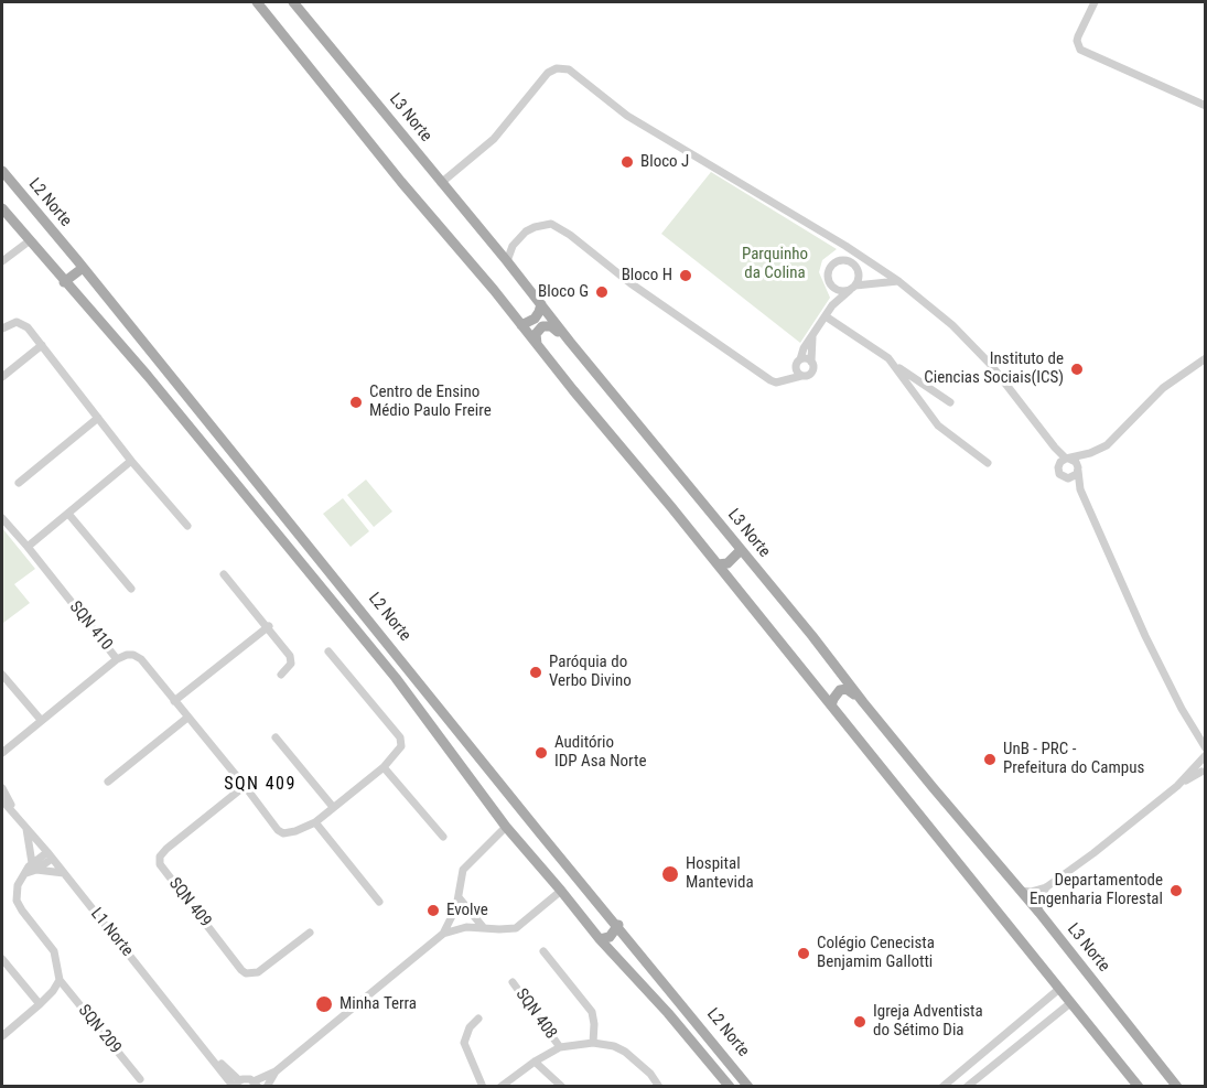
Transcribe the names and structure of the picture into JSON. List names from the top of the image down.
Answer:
{
  "streets": {
    "main road": ["L3 Norte", "L2 Norte"],
    "street": [
      "SQN 410",
      "SQN 409",
      "L1 Norte",
      "SQN 408",
      "SQN 209"
    ]
  },
  "crossings": [
    ["L1 Norte", "SQN 209"]
  ],
  "districts": ["SQN 409"],
  "parks": ["Parquinho da Colina"],
  "places": [
    "Bloco J",
    "Bloco H",
    "Bloco G",
    "Instituto de Ciencias Sociais(ICS)",
    "Centro de Ensino Médio Paulo Freire",
    "Paróquia do Verbo Divino",
    "Auditório IDP Asa Norte",
    "UnB - PRC - Prefeitura do Campus",
    "Hospital Mantevida",
    "Departamentode Engenharia Florestal",
    "Evolve",
    "Colégio Cenecista Benjamim Gallotti",
    "Minha Terra",
    "Igreja Adventista do Sétimo Dia"
  ]
}
